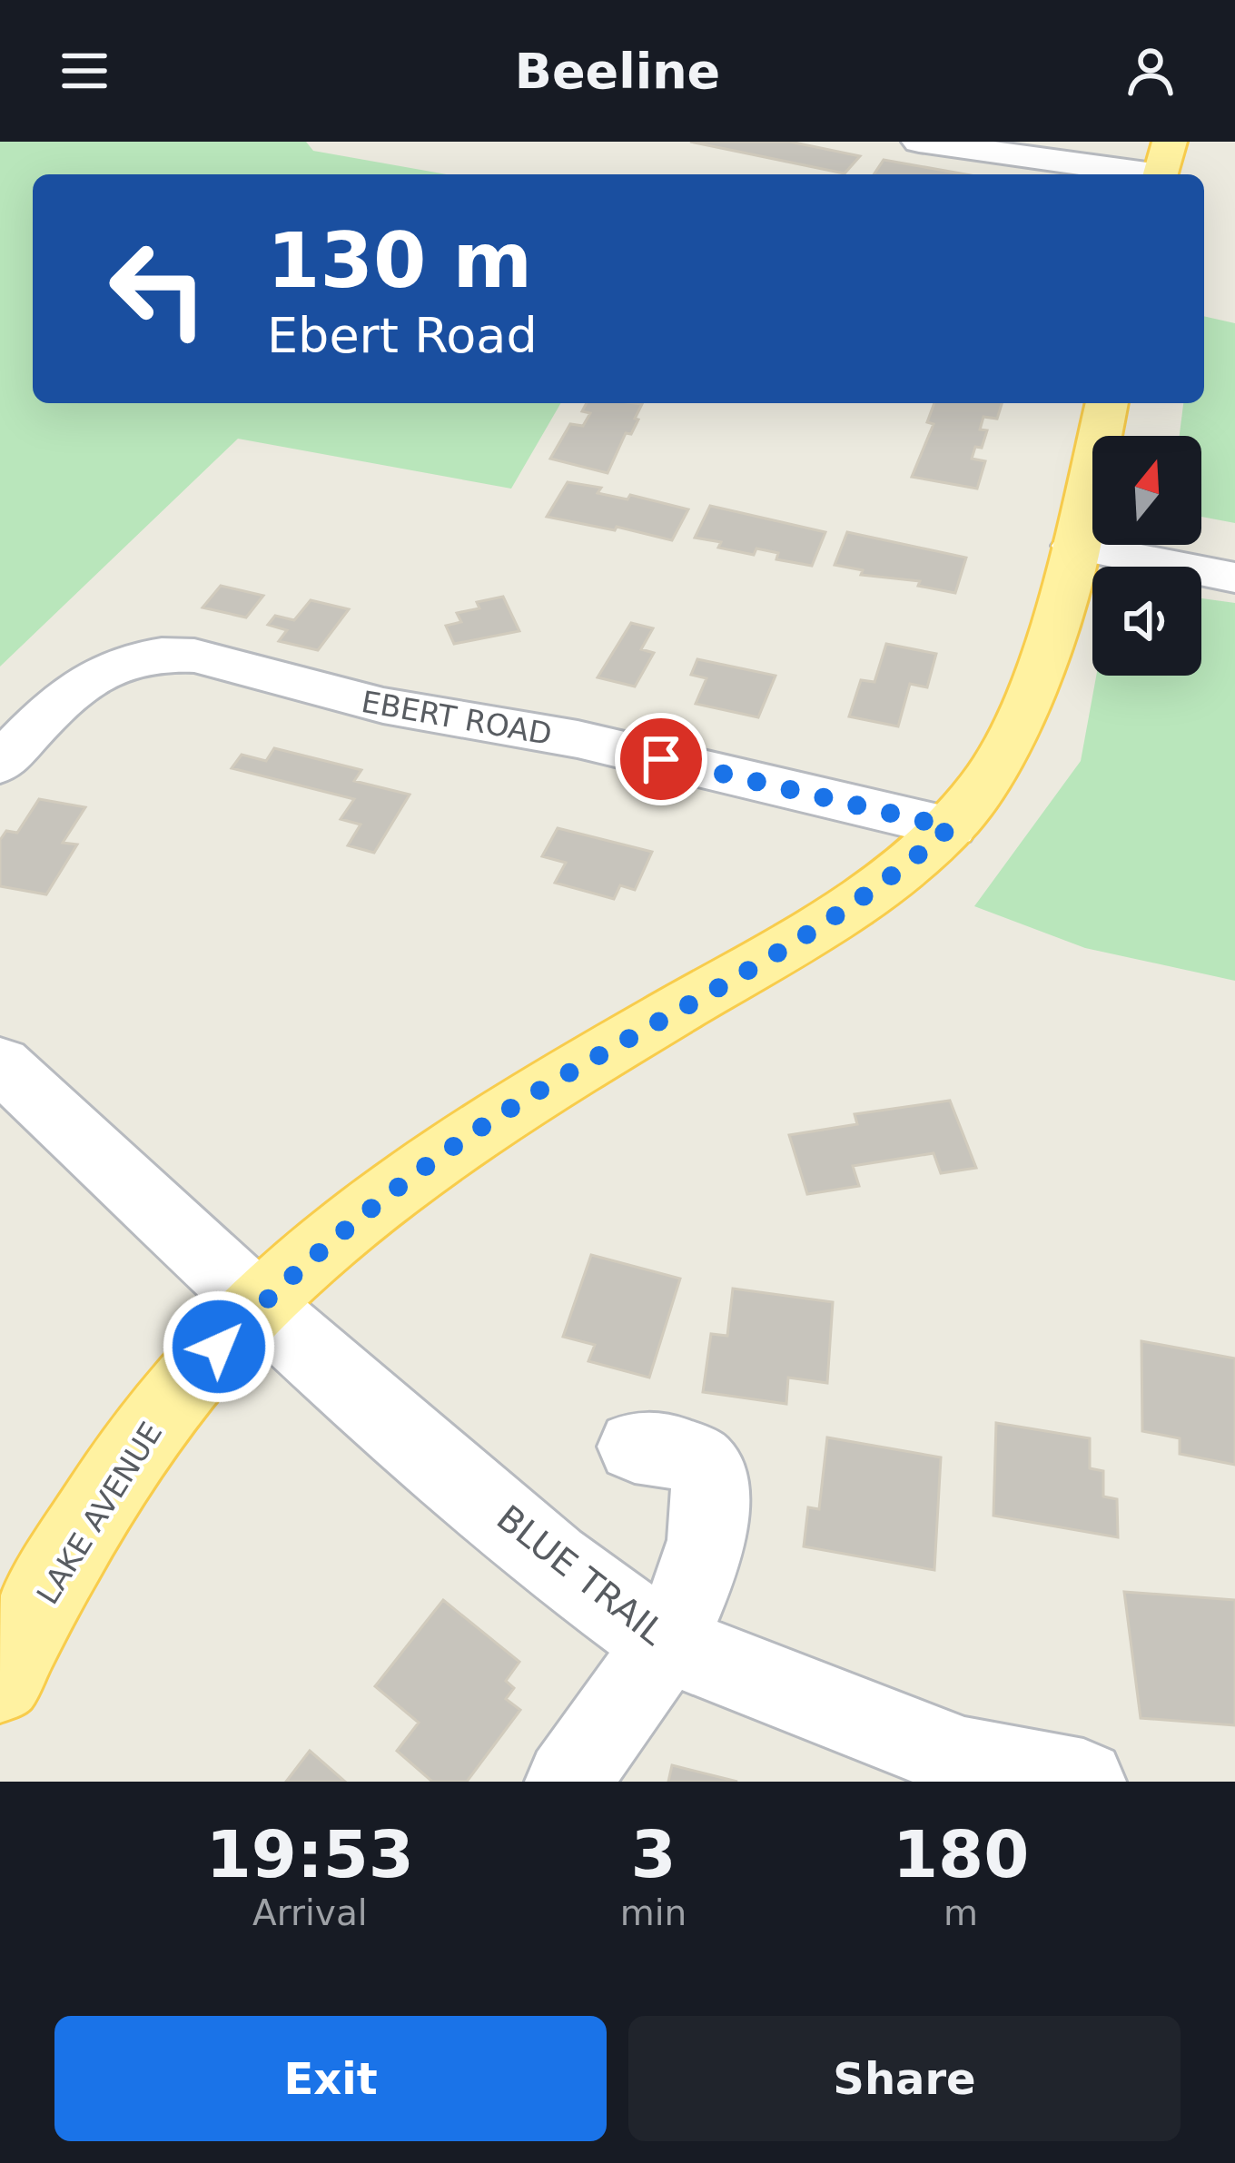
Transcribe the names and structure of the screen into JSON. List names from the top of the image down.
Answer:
{
  "streets": {
    "main road": ["LAKE AVENUE"],
    "street": ["EBERT ROAD", "BLUE TRAIL"]
  },
  "crossings": [
    ["EBERT ROAD", "LAKE AVENUE"],
    ["LAKE AVENUE", "BLUE TRAIL"]
  ],
  "north": "top",
  "page": {
    "header": "Beeline",
    "turn": ["130 m", "Ebert Road"],
    "eta": [
      "19:53",
      "Arrival",
      "3",
      "min",
      "180",
      "m"
    ],
    "buttons": ["Exit", "Share"]
  }
}
